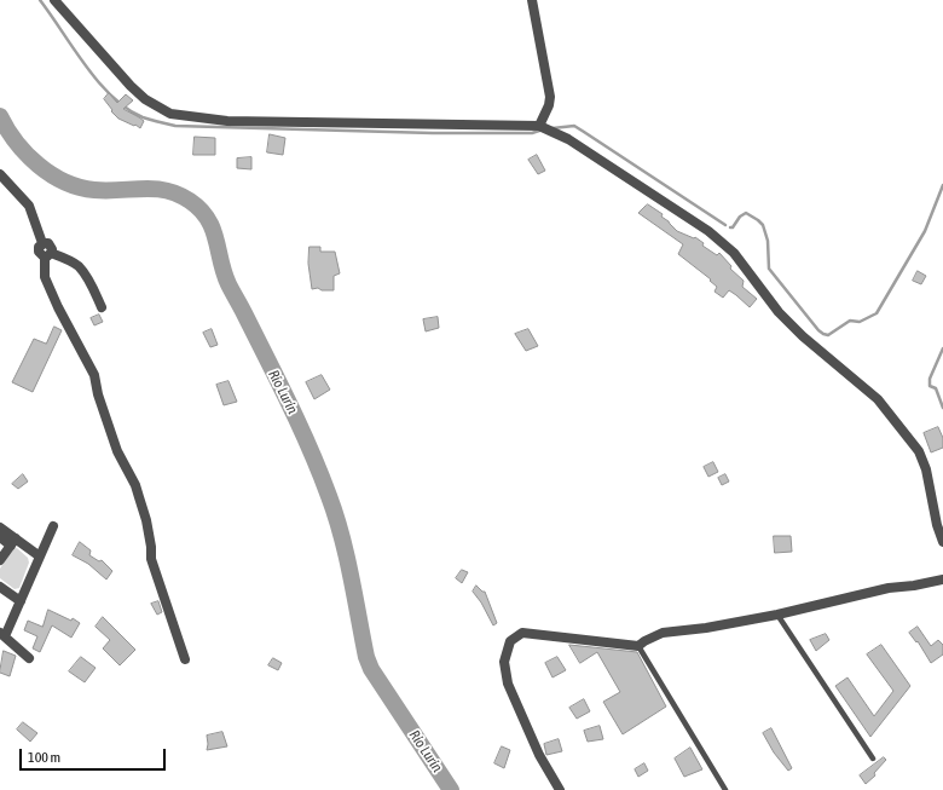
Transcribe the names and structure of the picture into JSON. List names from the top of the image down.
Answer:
{
  "water": ["Río Lurín"],
  "scale_bar": "100 m"
}
